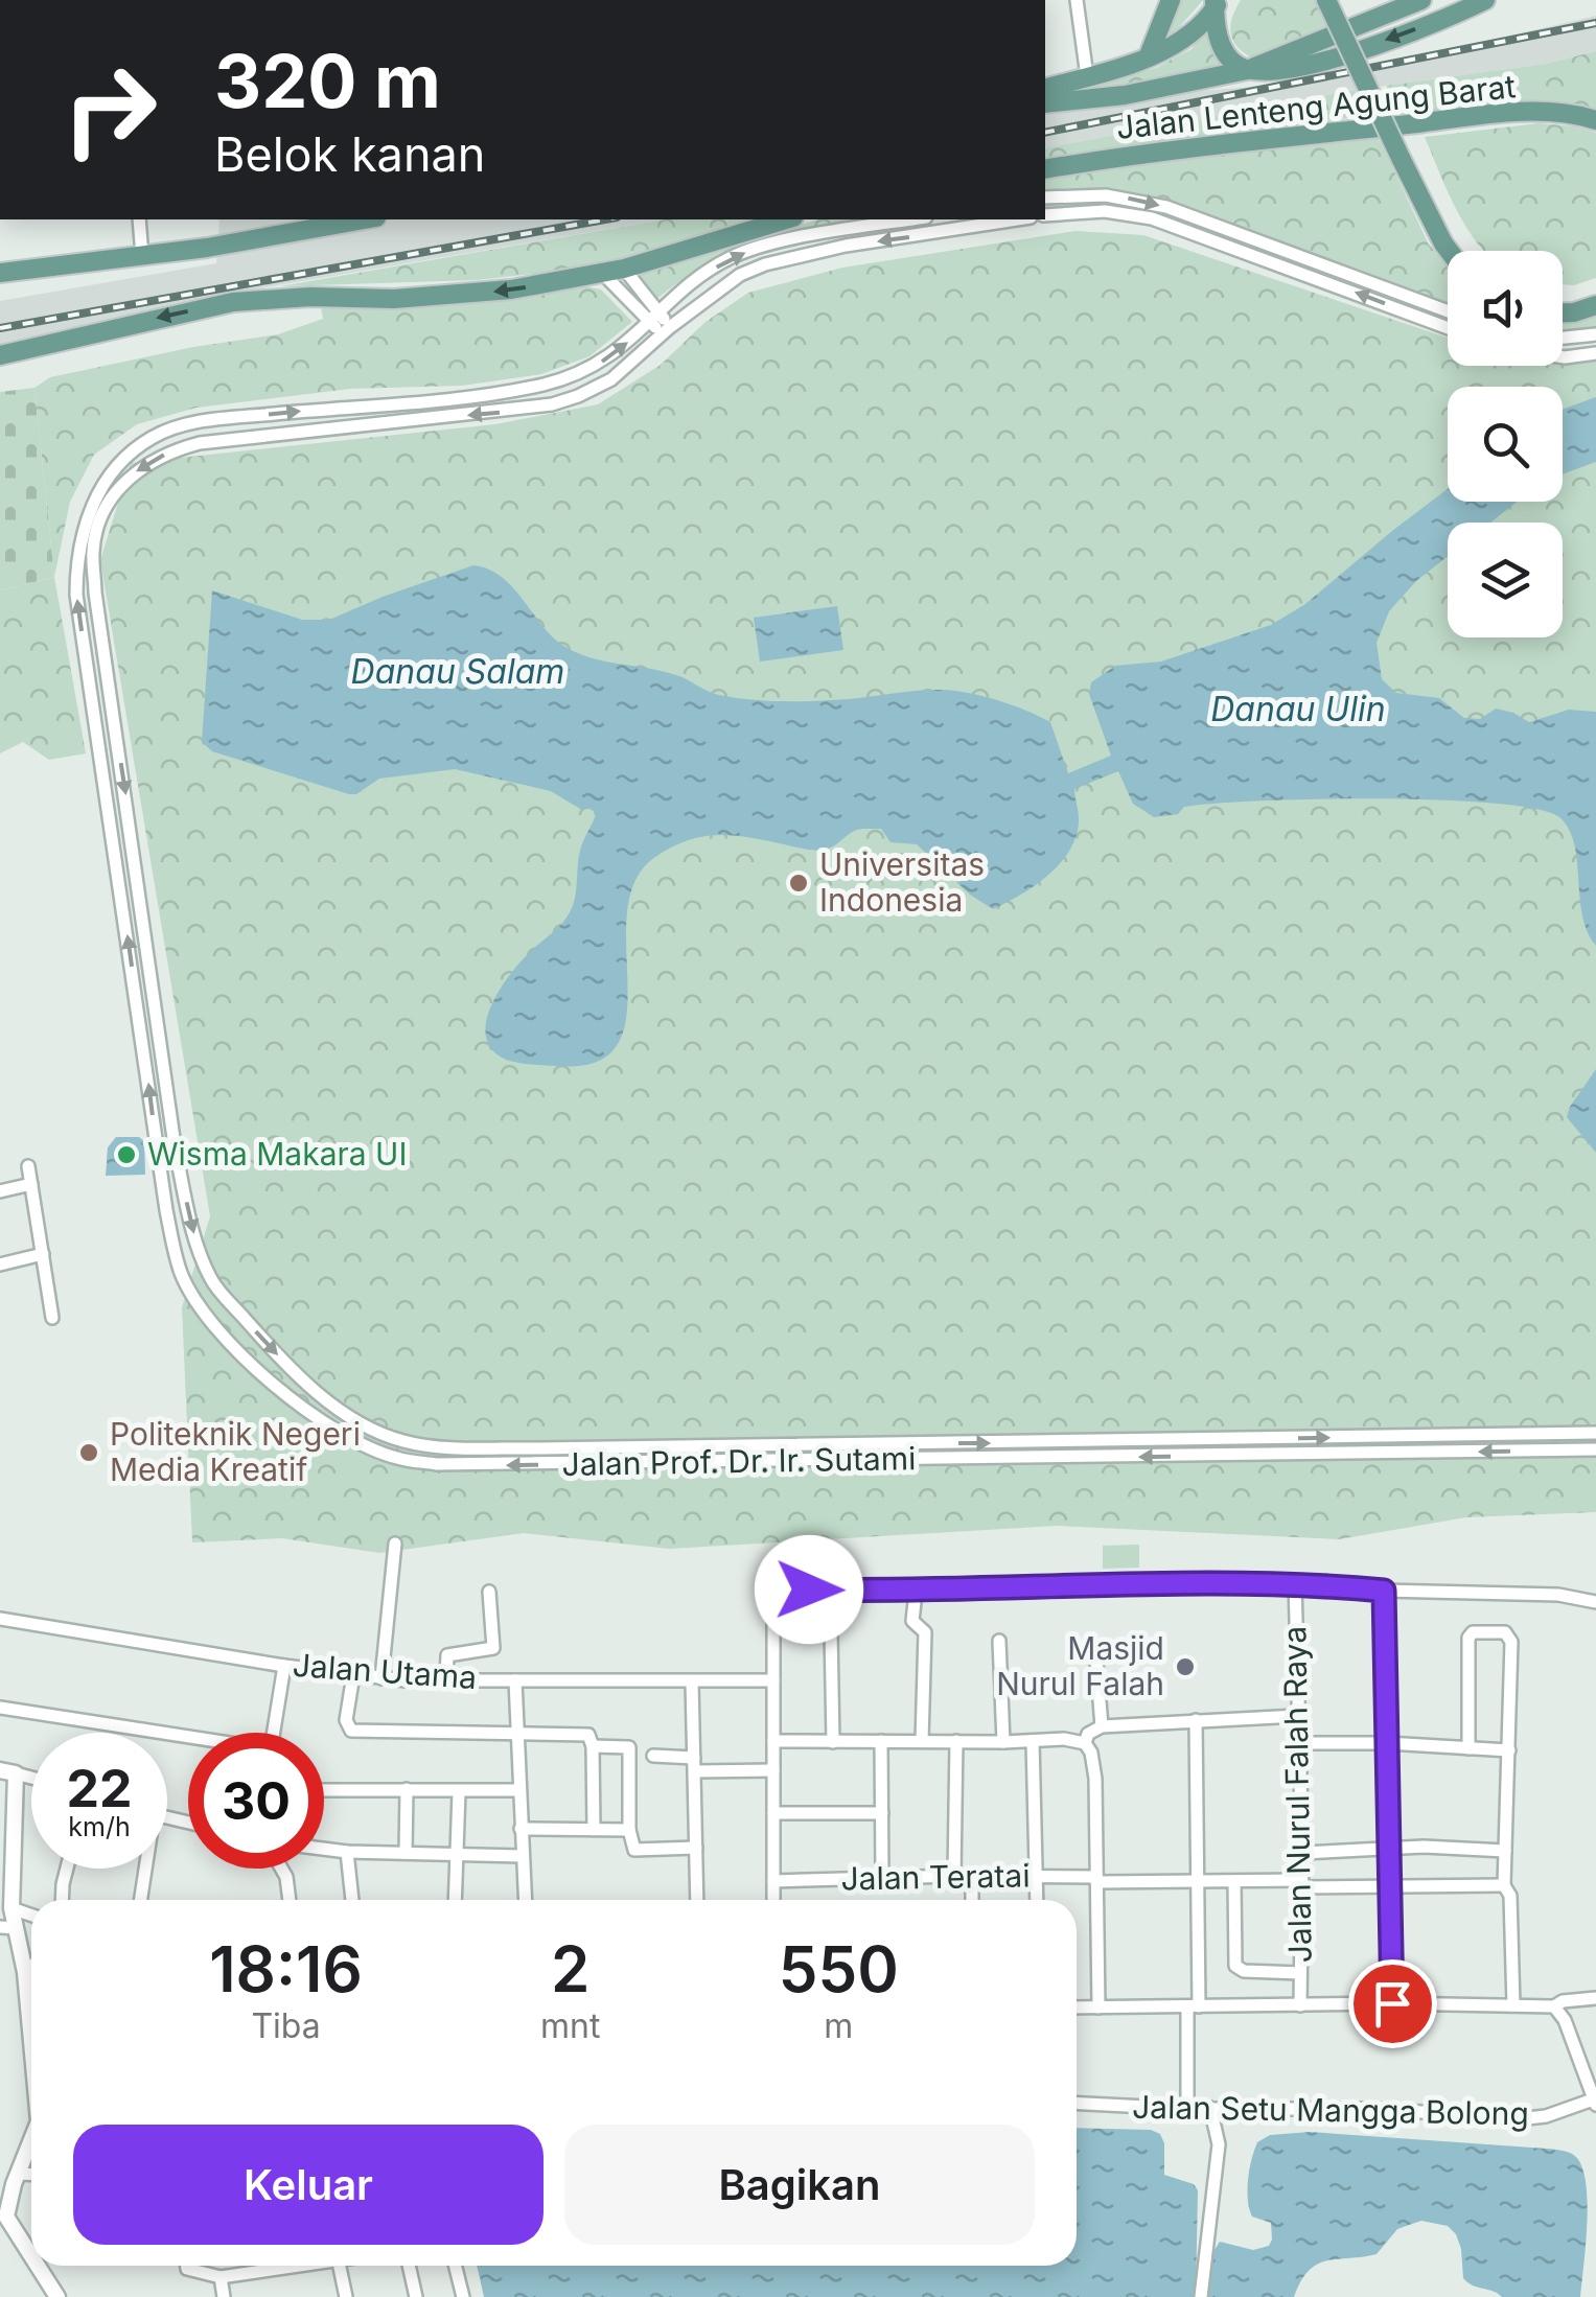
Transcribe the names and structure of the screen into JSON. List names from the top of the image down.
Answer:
{
  "streets": {
    "main road": ["Jalan Lenteng Agung Barat"],
    "street": [
      "Jalan Prof. Dr. Ir. Sutami",
      "Jalan Utama",
      "Jalan Nurul Falah Raya",
      "Jalan Teratai",
      "Jalan Setu Mangga Bolong"
    ]
  },
  "water": ["Danau Salam", "Danau Ulin"],
  "places": [
    "Universitas Indonesia",
    "Wisma Makara UI",
    "Politeknik Negeri Media Kreatif",
    "Masjid Nurul Falah"
  ],
  "page": {
    "turn": ["320 m", "Belok kanan"],
    "speed": "22 km/h",
    "limit": "30",
    "eta": [
      "18:16",
      "Tiba",
      "2",
      "mnt",
      "550",
      "m"
    ],
    "buttons": ["Keluar", "Bagikan"]
  }
}
